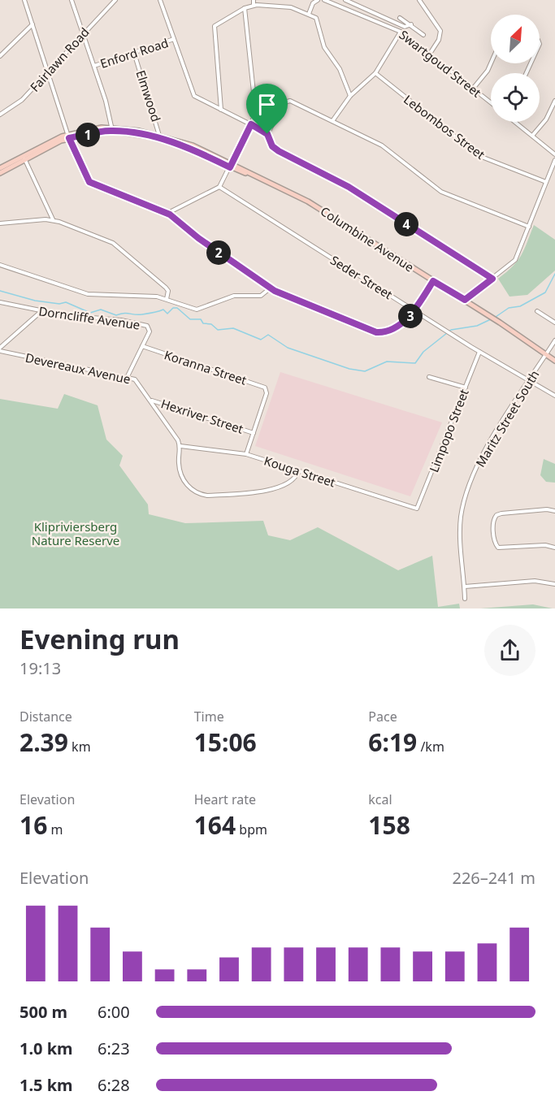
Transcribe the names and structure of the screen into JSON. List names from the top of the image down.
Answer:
{
  "streets": {
    "main road": ["Columbine Avenue"],
    "street": [
      "Enford Road",
      "Fairlawn Road",
      "Swartgoud Street",
      "Elmwood",
      "Lebombos Street",
      "Seder Street",
      "Dorncliffe Avenue",
      "Koranna Street",
      "Devereaux Avenue",
      "Hexriver Street",
      "Maritz Street South",
      "Limpopo Street",
      "Kouga Street"
    ]
  },
  "crossings": [
    ["Enford Road", "Elmwood"],
    ["Elmwood", "Columbine Avenue"],
    ["Columbine Avenue", "Maritz Street South"],
    ["Seder Street", "Maritz Street South"],
    ["Seder Street", "Limpopo Street"],
    ["Dorncliffe Avenue", "Koranna Street"],
    ["Koranna Street", "Hexriver Street"],
    ["Devereaux Avenue", "Hexriver Street"],
    ["Devereaux Avenue", "Kouga Street"],
    ["Limpopo Street", "Kouga Street"]
  ],
  "parks": ["Klipriviersberg Nature Reserve"],
  "north": "top right",
  "page": {
    "pins": [
      "1",
      "4",
      "2",
      "3"
    ],
    "heading": ["Evening run", "19:13"],
    "stats": [
      ["Distance", "2.39 km"],
      ["Time", "15:06"],
      ["Pace", "6:19 /km"],
      ["Elevation", "16 m"],
      ["Heart rate", "164 bpm"],
      ["kcal", "158"]
    ],
    "chart": ["Elevation", "226–241 m"],
    "list": [
      {
        "name": "500 m",
        "note": "6:00"
      },
      {
        "name": "1.0 km",
        "note": "6:23"
      },
      {
        "name": "1.5 km",
        "note": "6:28"
      }
    ]
  }
}
